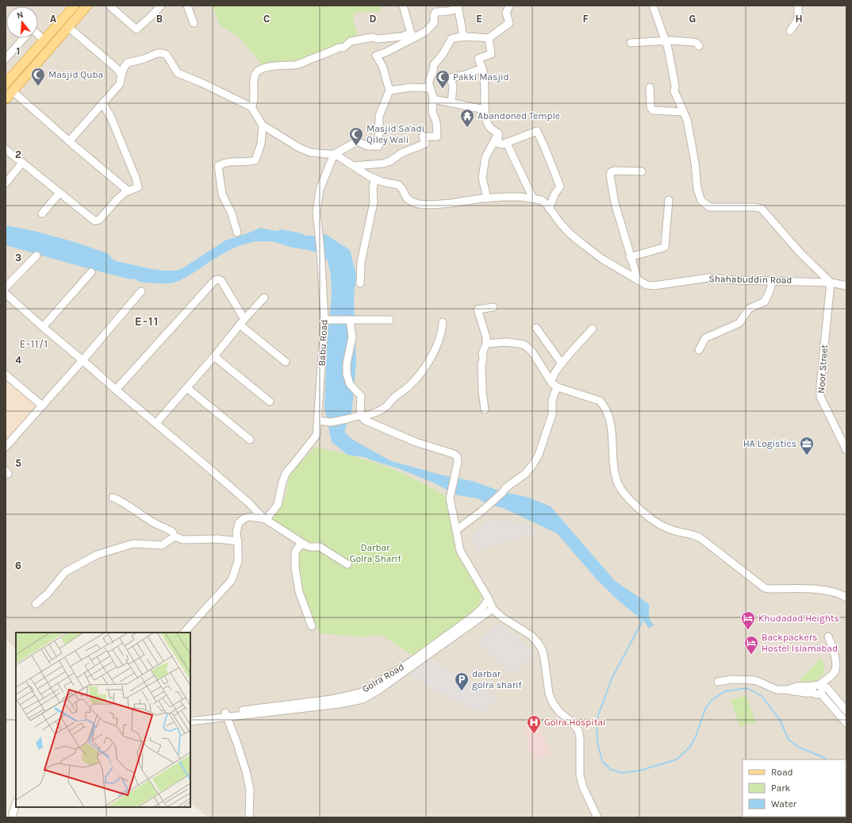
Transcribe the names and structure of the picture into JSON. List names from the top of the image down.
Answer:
{
  "streets": {
    "street": [
      "Shahabuddin Road",
      "Babu Road",
      "Noor Street",
      "Golra Road"
    ]
  },
  "crossings": [
    ["Shahabuddin Road", "Noor Street"]
  ],
  "districts": ["E-11", "E-11/1"],
  "parks": ["Darbar Golra Sharif"],
  "places": {
    "mosque": ["Masjid Quba", "Pakki Masjid", "Masjid Sa'adi Qiley Wali"],
    "temple": ["Abandoned Temple"],
    "office": ["HA Logistics"],
    "hotel": ["Khudadad Heights", "Backpackers Hostel Islamabad"],
    "parking": ["darbar golra sharif"],
    "hospital": ["Golra Hospital"]
  },
  "legend": ["Road", "Park", "Water"],
  "north": "top",
  "grid": {
    "columns": [
      "A",
      "B",
      "C",
      "D",
      "E",
      "F",
      "G",
      "H"
    ],
    "rows": [
      "1",
      "2",
      "3",
      "4",
      "5",
      "6"
    ]
  }
}
